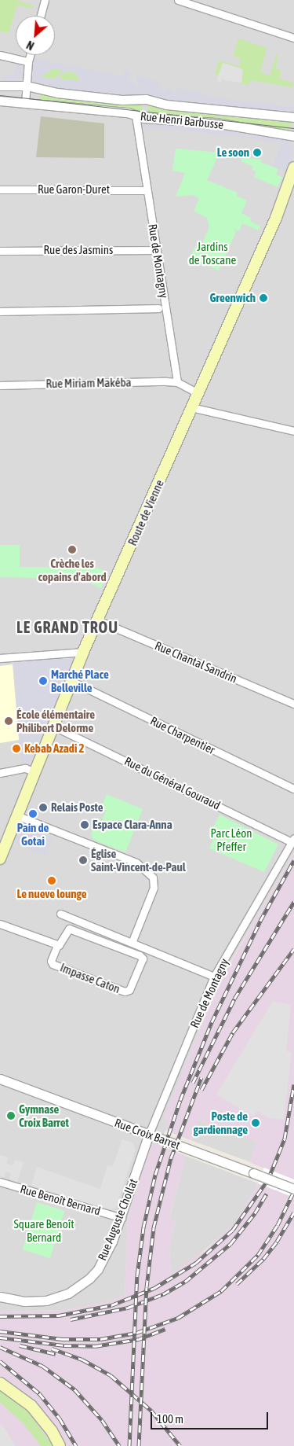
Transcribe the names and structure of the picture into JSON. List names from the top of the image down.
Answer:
{
  "streets": {
    "main road": ["Route de Vienne"],
    "street": [
      "Rue Henri Barbusse",
      "Rue Garon-Duret",
      "Rue des Jasmins",
      "Rue de Montagny",
      "Rue Miriam Makéba",
      "Rue Chantal Sandrin",
      "Rue Charpentier",
      "Rue du Général Gouraud",
      "Impasse Caton",
      "Rue Croix Barret",
      "Rue Benoît Bernard",
      "Rue Auguste Chollat"
    ]
  },
  "crossings": [
    ["Rue Henri Barbusse", "Rue de Montagny"],
    ["Rue Garon-Duret", "Rue de Montagny"],
    ["Rue des Jasmins", "Rue de Montagny"],
    ["Rue de Montagny", "Rue Miriam Makéba"],
    ["Rue de Montagny", "Rue du Général Gouraud"],
    ["Rue de Montagny", "Rue Croix Barret"],
    ["Rue de Montagny", "Rue Auguste Chollat"],
    ["Route de Vienne", "Rue Chantal Sandrin"],
    ["Route de Vienne", "Rue Charpentier"],
    ["Route de Vienne", "Rue du Général Gouraud"],
    ["Rue Croix Barret", "Rue Auguste Chollat"],
    ["Rue Benoît Bernard", "Rue Auguste Chollat"]
  ],
  "districts": ["LE GRAND TROU"],
  "parks": ["Jardins de Toscane", "Parc Léon Pfeffer", "Square Benoît Bernard"],
  "places": [
    "Le soon",
    "Greenwich",
    "Crèche les copains d'abord",
    "Marché Place Belleville",
    "École élémentaire Philibert Delorme",
    "Kebab Azadi 2",
    "Relais Poste",
    "Pain de Gotai",
    "Espace Clara-Anna",
    "Église Saint-Vincent-de-Paul",
    "Le nueve lounge",
    "Gymnase Croix Barret",
    "Poste de gardiennage"
  ],
  "scale_bar": "100 m",
  "north": "bottom left"
}
